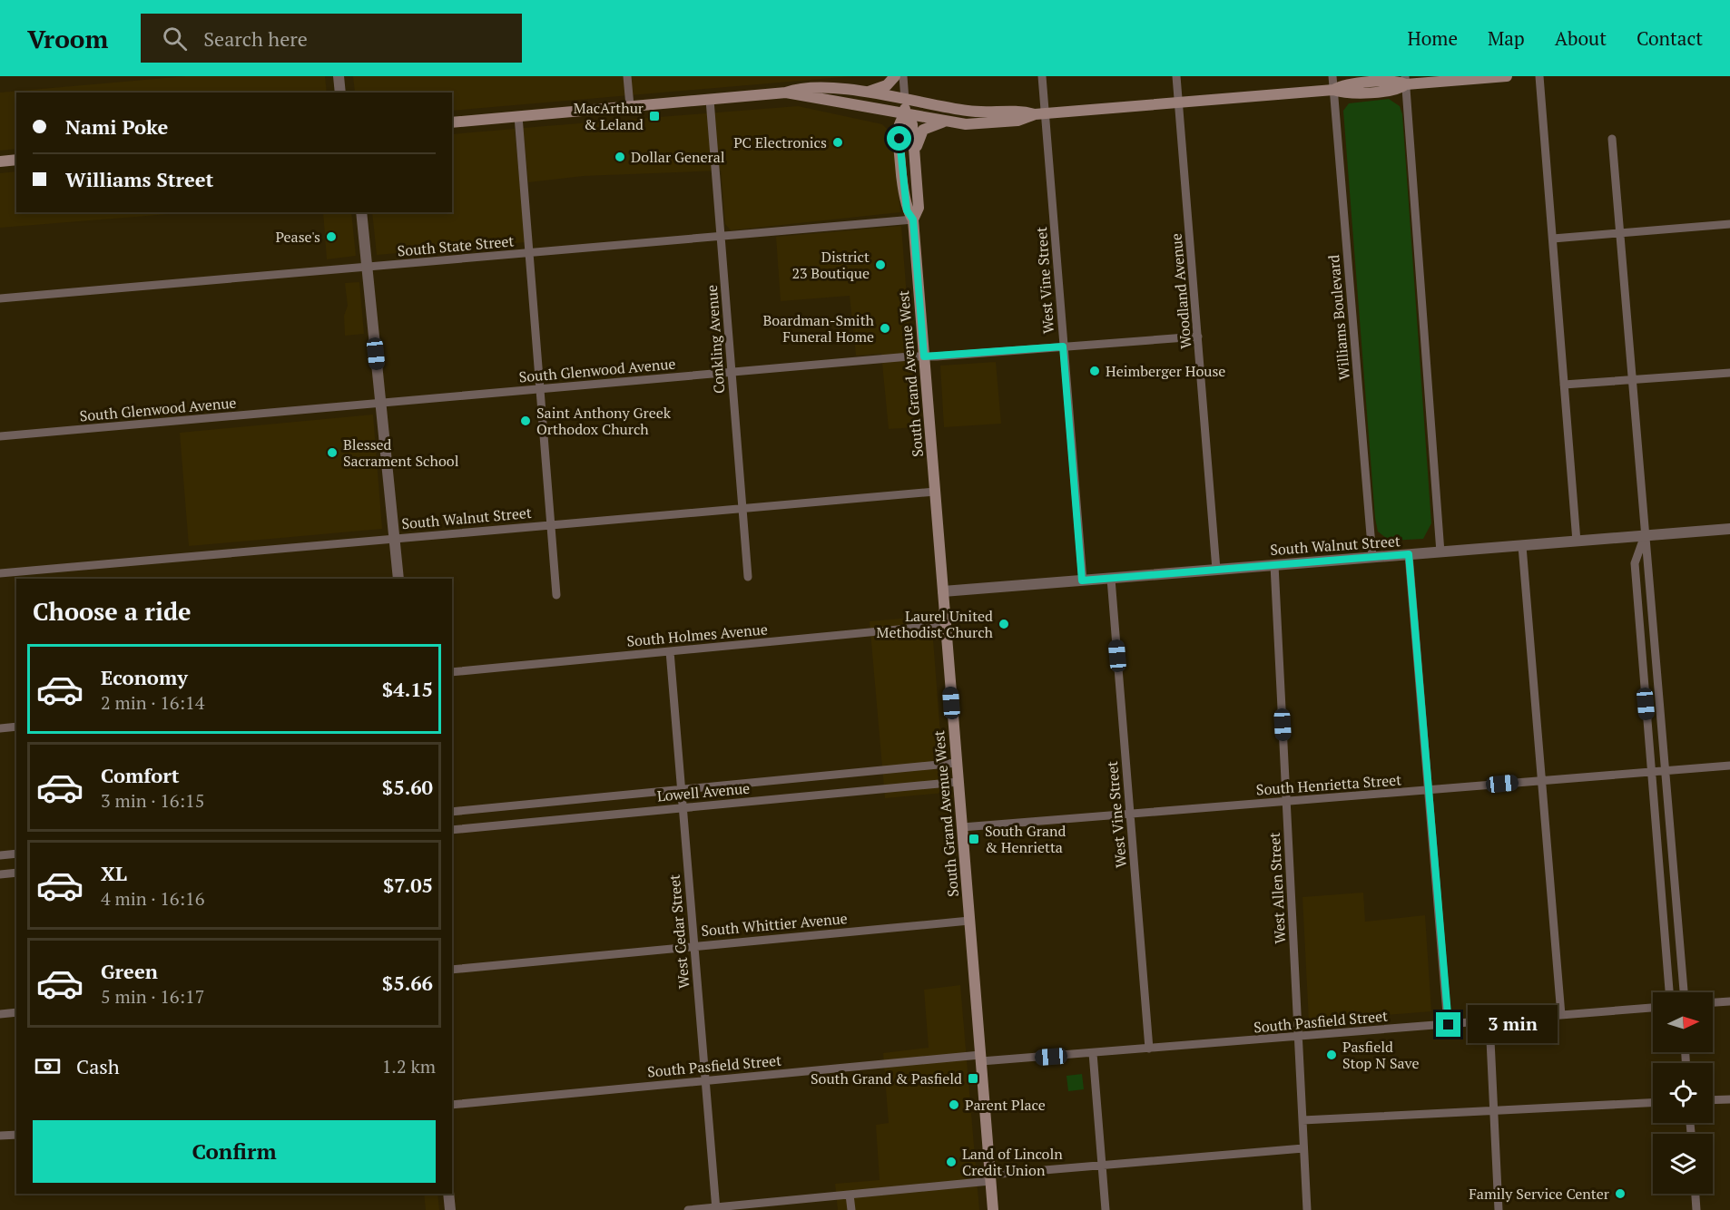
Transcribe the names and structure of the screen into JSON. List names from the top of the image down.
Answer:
{
  "streets": {
    "main road": ["South Grand Avenue West"],
    "street": [
      "South State Street",
      "West Vine Street",
      "Woodland Avenue",
      "Williams Boulevard",
      "Conkling Avenue",
      "South Glenwood Avenue",
      "South Walnut Street",
      "South Holmes Avenue",
      "South Henrietta Street",
      "Lowell Avenue",
      "West Allen Street",
      "South Whittier Avenue",
      "West Cedar Street",
      "South Pasfield Street"
    ]
  },
  "crossings": [
    ["South State Street", "Conkling Avenue"],
    ["South State Street", "South Grand Avenue West"],
    ["West Vine Street", "South Glenwood Avenue"],
    ["West Vine Street", "South Walnut Street"],
    ["West Vine Street", "South Henrietta Street"],
    ["West Vine Street", "South Pasfield Street"],
    ["Woodland Avenue", "South Glenwood Avenue"],
    ["Woodland Avenue", "South Walnut Street"],
    ["Williams Boulevard", "South Walnut Street"],
    ["Conkling Avenue", "South Glenwood Avenue"],
    ["Conkling Avenue", "South Walnut Street"],
    ["South Glenwood Avenue", "South Grand Avenue West"],
    ["South Grand Avenue West", "South Walnut Street"],
    ["South Grand Avenue West", "South Holmes Avenue"],
    ["South Grand Avenue West", "South Henrietta Street"],
    ["South Grand Avenue West", "Lowell Avenue"],
    ["South Grand Avenue West", "South Whittier Avenue"],
    ["South Grand Avenue West", "South Pasfield Street"],
    ["South Walnut Street", "West Allen Street"],
    ["South Holmes Avenue", "West Cedar Street"],
    ["South Henrietta Street", "West Allen Street"],
    ["Lowell Avenue", "West Cedar Street"],
    ["West Allen Street", "South Pasfield Street"],
    ["South Whittier Avenue", "West Cedar Street"],
    ["West Cedar Street", "South Pasfield Street"]
  ],
  "places": {
    "transit": ["MacArthur & Leland", "South Grand & Henrietta", "South Grand & Pasfield"],
    "other": [
      "PC Electronics",
      "Dollar General",
      "Pease's",
      "District 23 Boutique",
      "Boardman-Smith Funeral Home",
      "Heimberger House",
      "Saint Anthony Greek Orthodox Church",
      "Blessed Sacrament School",
      "Laurel United Methodist Church",
      "Pasfield Stop N Save",
      "Parent Place",
      "Land of Lincoln Credit Union",
      "Family Service Center"
    ]
  },
  "north": "right",
  "page": {
    "header": "Vroom",
    "search": "Search here",
    "nav": [
      "Home",
      "Map",
      "About",
      "Contact"
    ],
    "banner": ["Nami Poke", "Williams Street"],
    "heading": "Choose a ride",
    "list": [
      {
        "name": "Economy",
        "note": "2 min · 16:14",
        "value": "$4.15"
      },
      {
        "name": "Comfort",
        "note": "3 min · 16:15",
        "value": "$5.60"
      },
      {
        "name": "XL",
        "note": "4 min · 16:16",
        "value": "$7.05"
      },
      {
        "name": "Green",
        "note": "5 min · 16:17",
        "value": "$5.66"
      }
    ],
    "bubble": "3 min",
    "pay": ["Cash", "1.2 km"],
    "buttons": "Confirm"
  }
}
